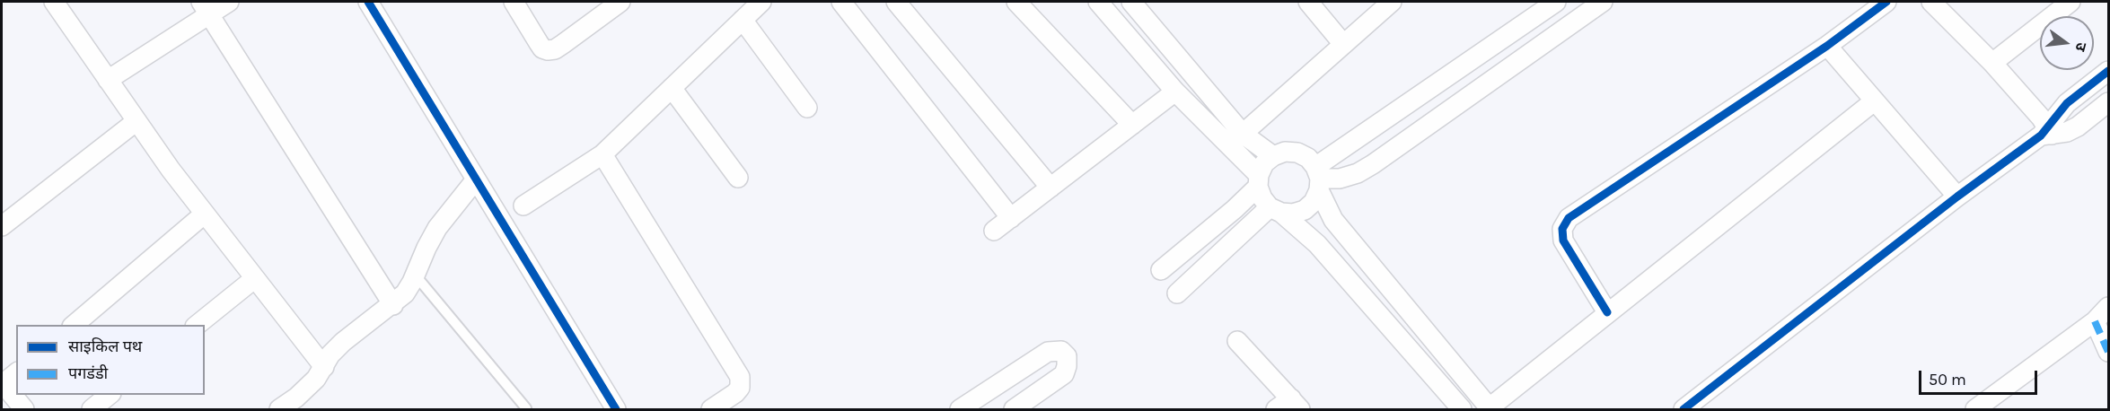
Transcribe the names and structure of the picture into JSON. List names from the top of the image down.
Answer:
{
  "legend": ["साइकिल पथ", "पगडंडी"],
  "scale_bar": "50 m",
  "north": "right"
}
